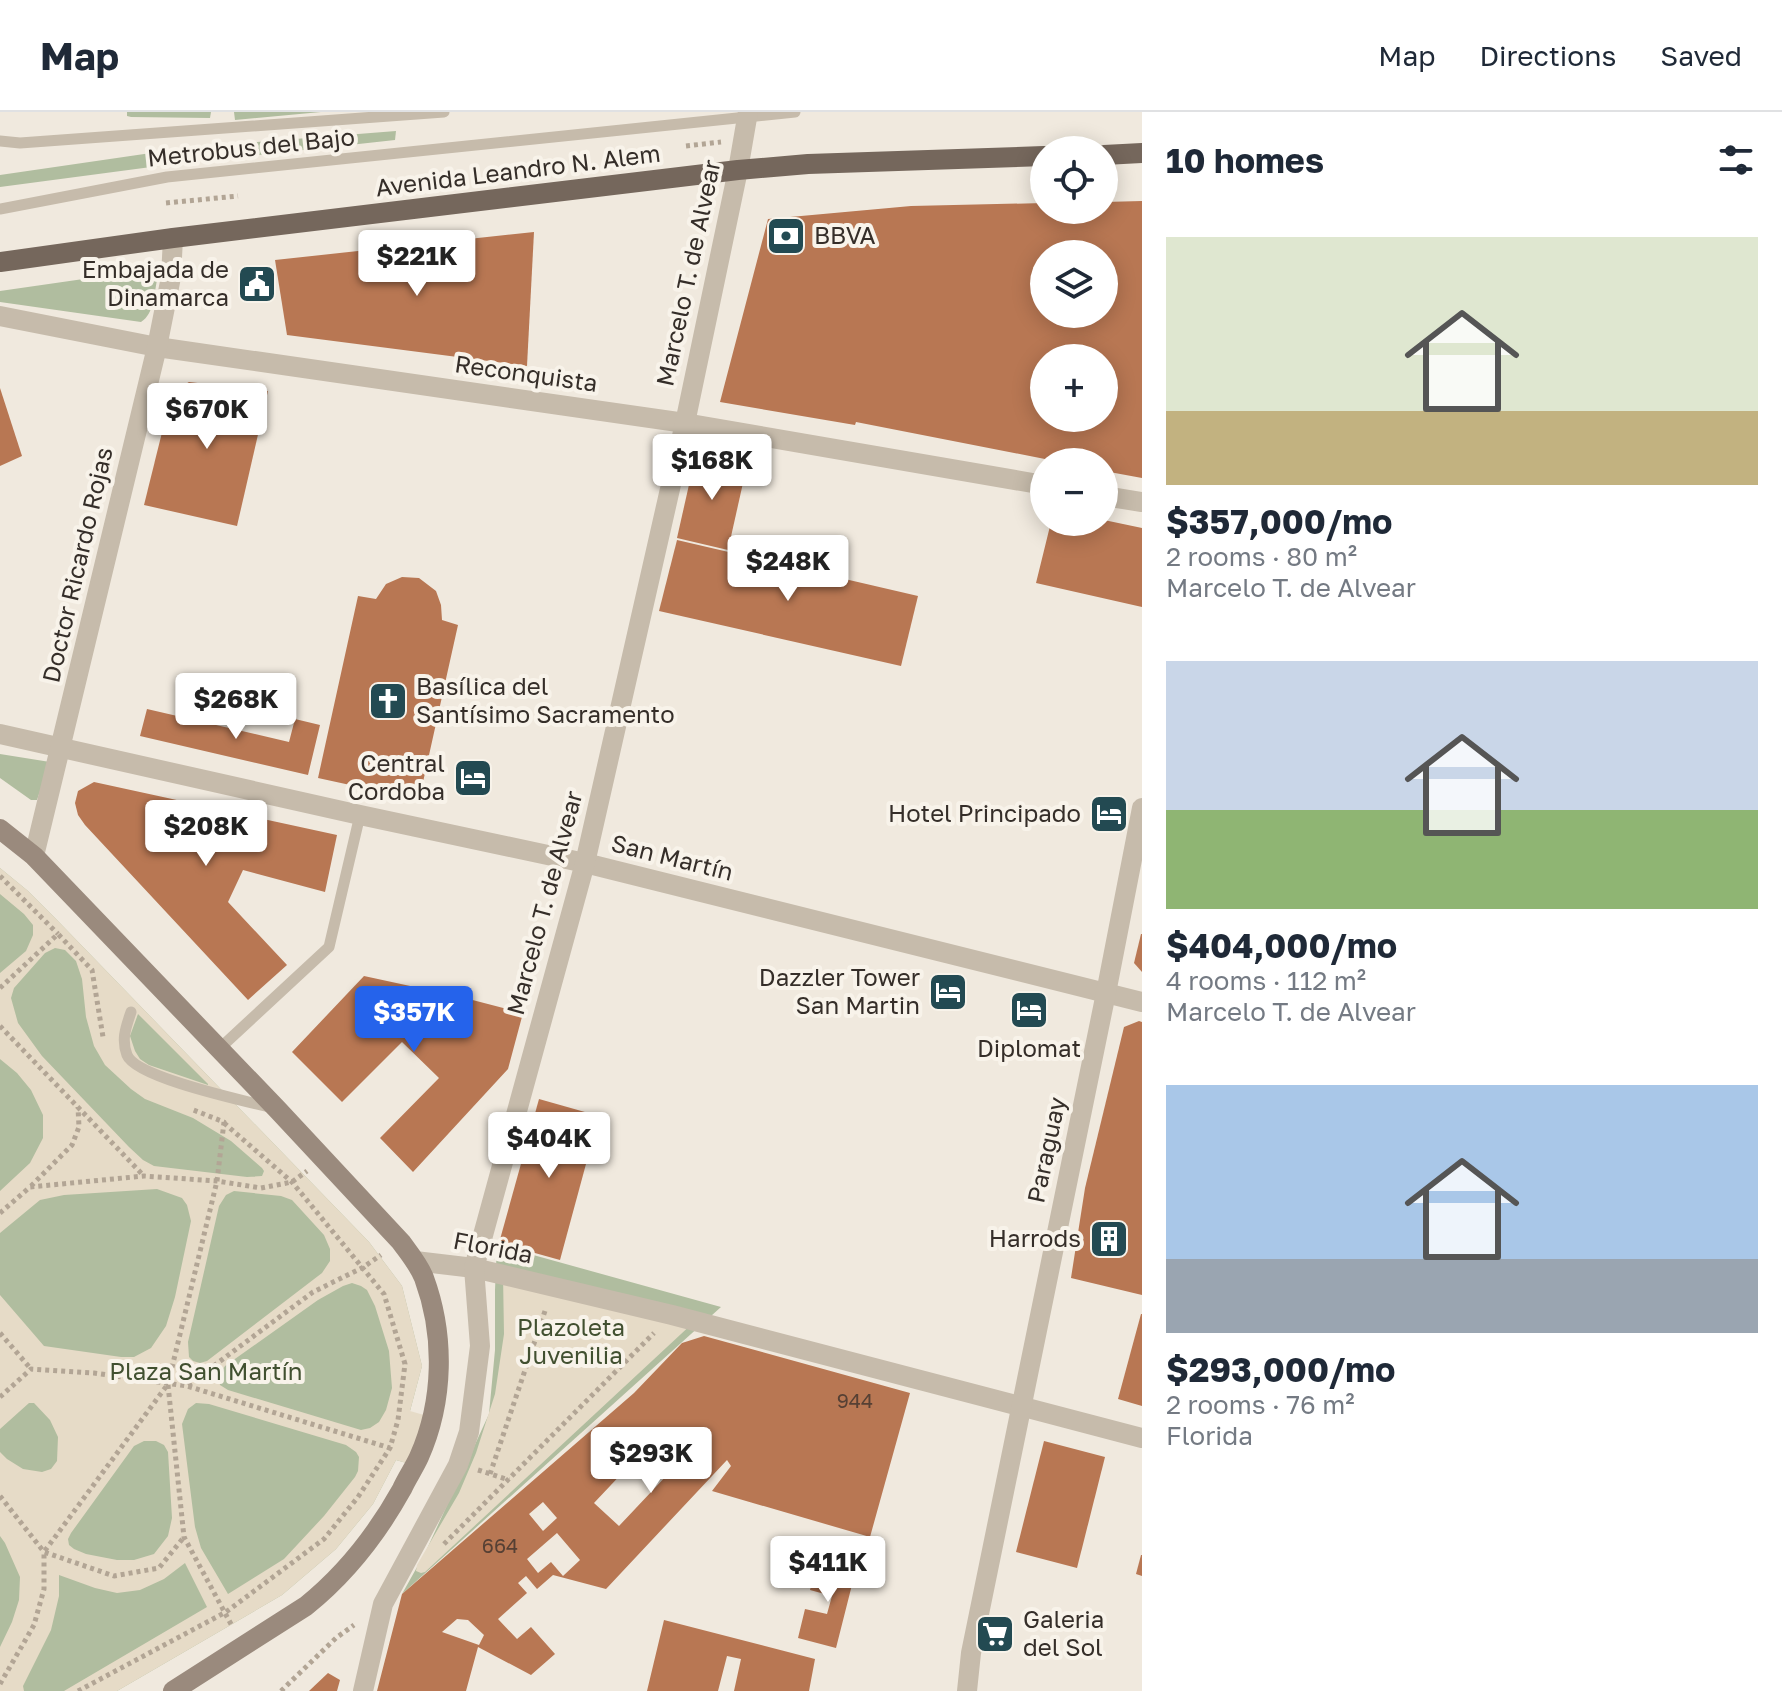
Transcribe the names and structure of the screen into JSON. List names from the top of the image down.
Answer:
{
  "streets": {
    "main road": ["Avenida Leandro N. Alem"],
    "street": [
      "Marcelo T. de Alvear",
      "Reconquista",
      "Doctor Ricardo Rojas",
      "San Martín",
      "Paraguay",
      "Florida"
    ],
    "lane": ["Metrobus del Bajo"]
  },
  "crossings": [
    ["Metrobus del Bajo", "Marcelo T. de Alvear"],
    ["Avenida Leandro N. Alem", "Marcelo T. de Alvear"],
    ["Avenida Leandro N. Alem", "Doctor Ricardo Rojas"],
    ["Marcelo T. de Alvear", "Reconquista"],
    ["Marcelo T. de Alvear", "San Martín"],
    ["Marcelo T. de Alvear", "Florida"],
    ["Reconquista", "Doctor Ricardo Rojas"],
    ["Doctor Ricardo Rojas", "San Martín"],
    ["San Martín", "Paraguay"],
    ["Paraguay", "Florida"]
  ],
  "parks": ["Plazoleta Juvenilia", "Plaza San Martín"],
  "places": {
    "bank": ["BBVA"],
    "public building": ["Embajada de Dinamarca"],
    "church": ["Basílica del Santísimo Sacramento"],
    "hotel": [
      "Central Cordoba",
      "Hotel Principado",
      "Dazzler Tower San Martin",
      "Diplomat"
    ],
    "building": ["Harrods"],
    "supermarket": ["Galeria del Sol"]
  },
  "house_numbers": ["944", "664"],
  "page": {
    "header": "Map",
    "nav": ["Map", "Directions", "Saved"],
    "heading": "10 homes",
    "map_buttons": ["+", "−"],
    "list": [
      {
        "name": "$357,000/mo",
        "note": "2 rooms · 80 m² · Marcelo T. de Alvear"
      },
      {
        "name": "$404,000/mo",
        "note": "4 rooms · 112 m² · Marcelo T. de Alvear"
      },
      {
        "name": "$293,000/mo",
        "note": "2 rooms · 76 m² · Florida"
      }
    ],
    "price": [
      "$221K",
      "$670K",
      "$168K",
      "$248K",
      "$268K",
      "$208K",
      "$357K",
      "$404K",
      "$293K",
      "$411K"
    ]
  }
}
